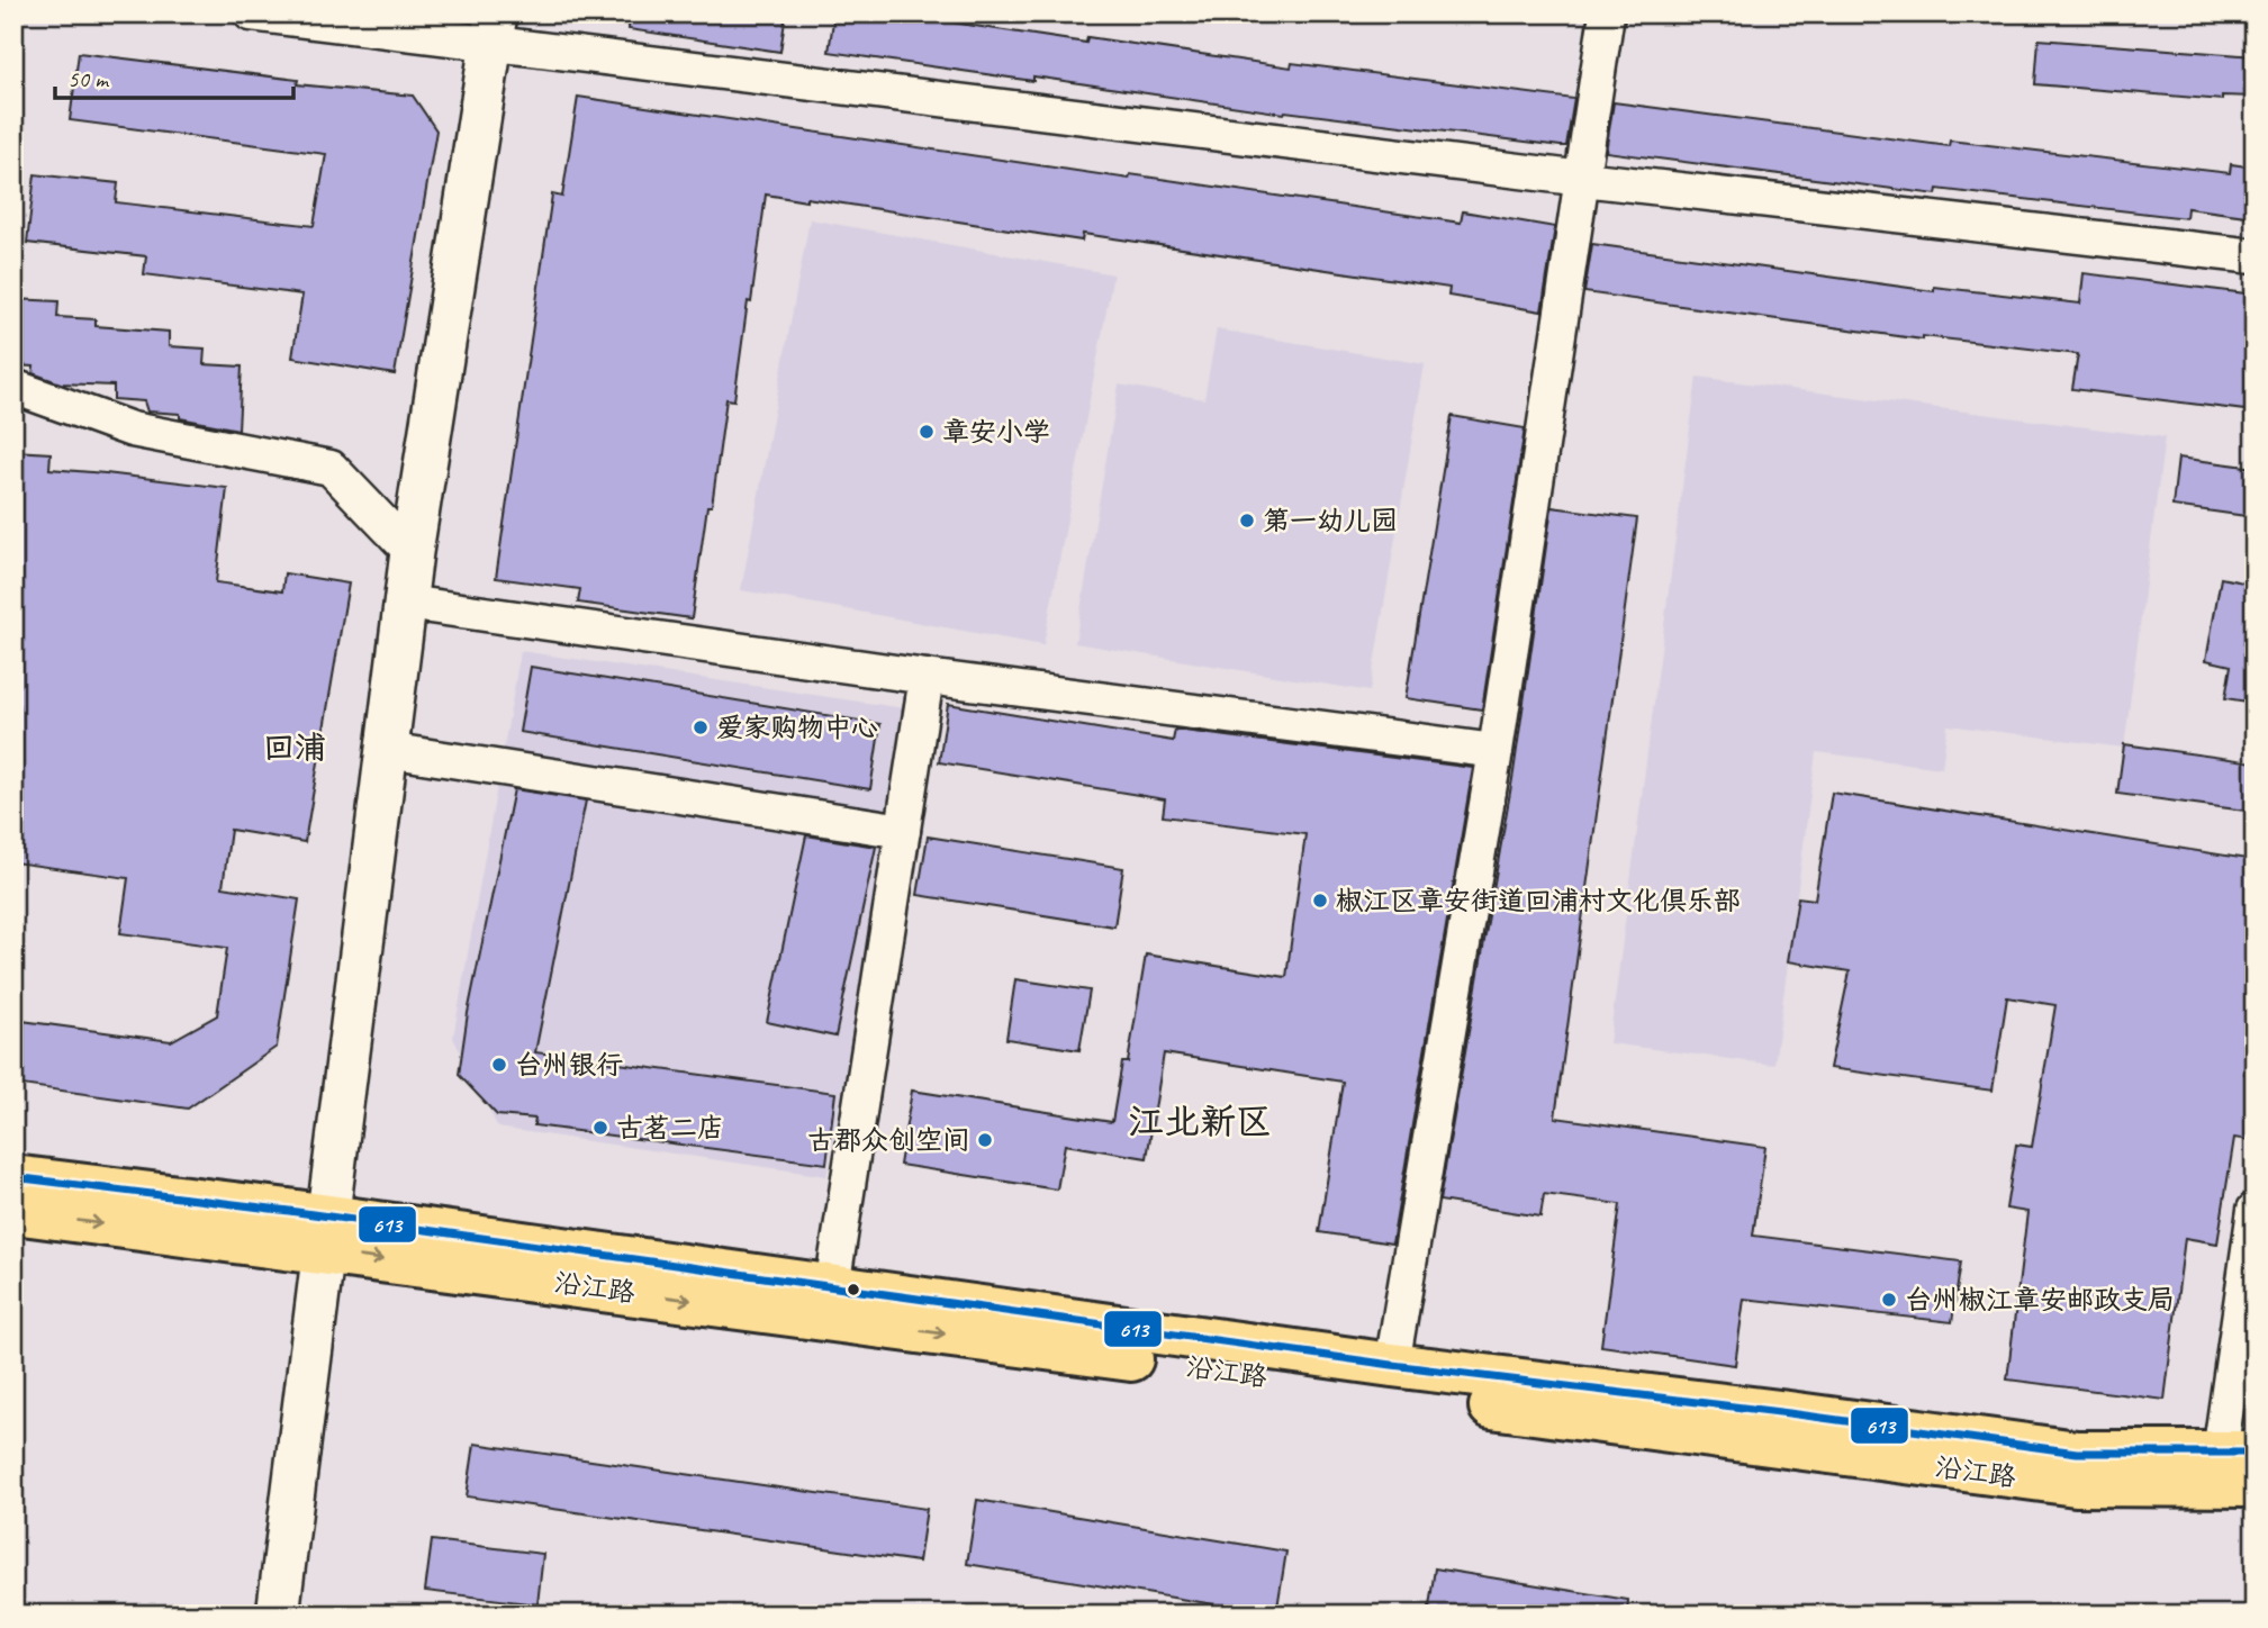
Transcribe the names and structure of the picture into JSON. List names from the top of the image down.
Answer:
{
  "streets": {
    "main road": ["沿江路"]
  },
  "districts": ["回浦", "江北新区"],
  "places": [
    "章安小学",
    "第一幼儿园",
    "爱家购物中心",
    "椒江区章安街道回浦村文化俱乐部",
    "台州银行",
    "古茗二店",
    "古郡众创空间",
    "台州椒江章安邮政支局"
  ],
  "lines": ["transit line 613"],
  "scale_bar": "50 m"
}
